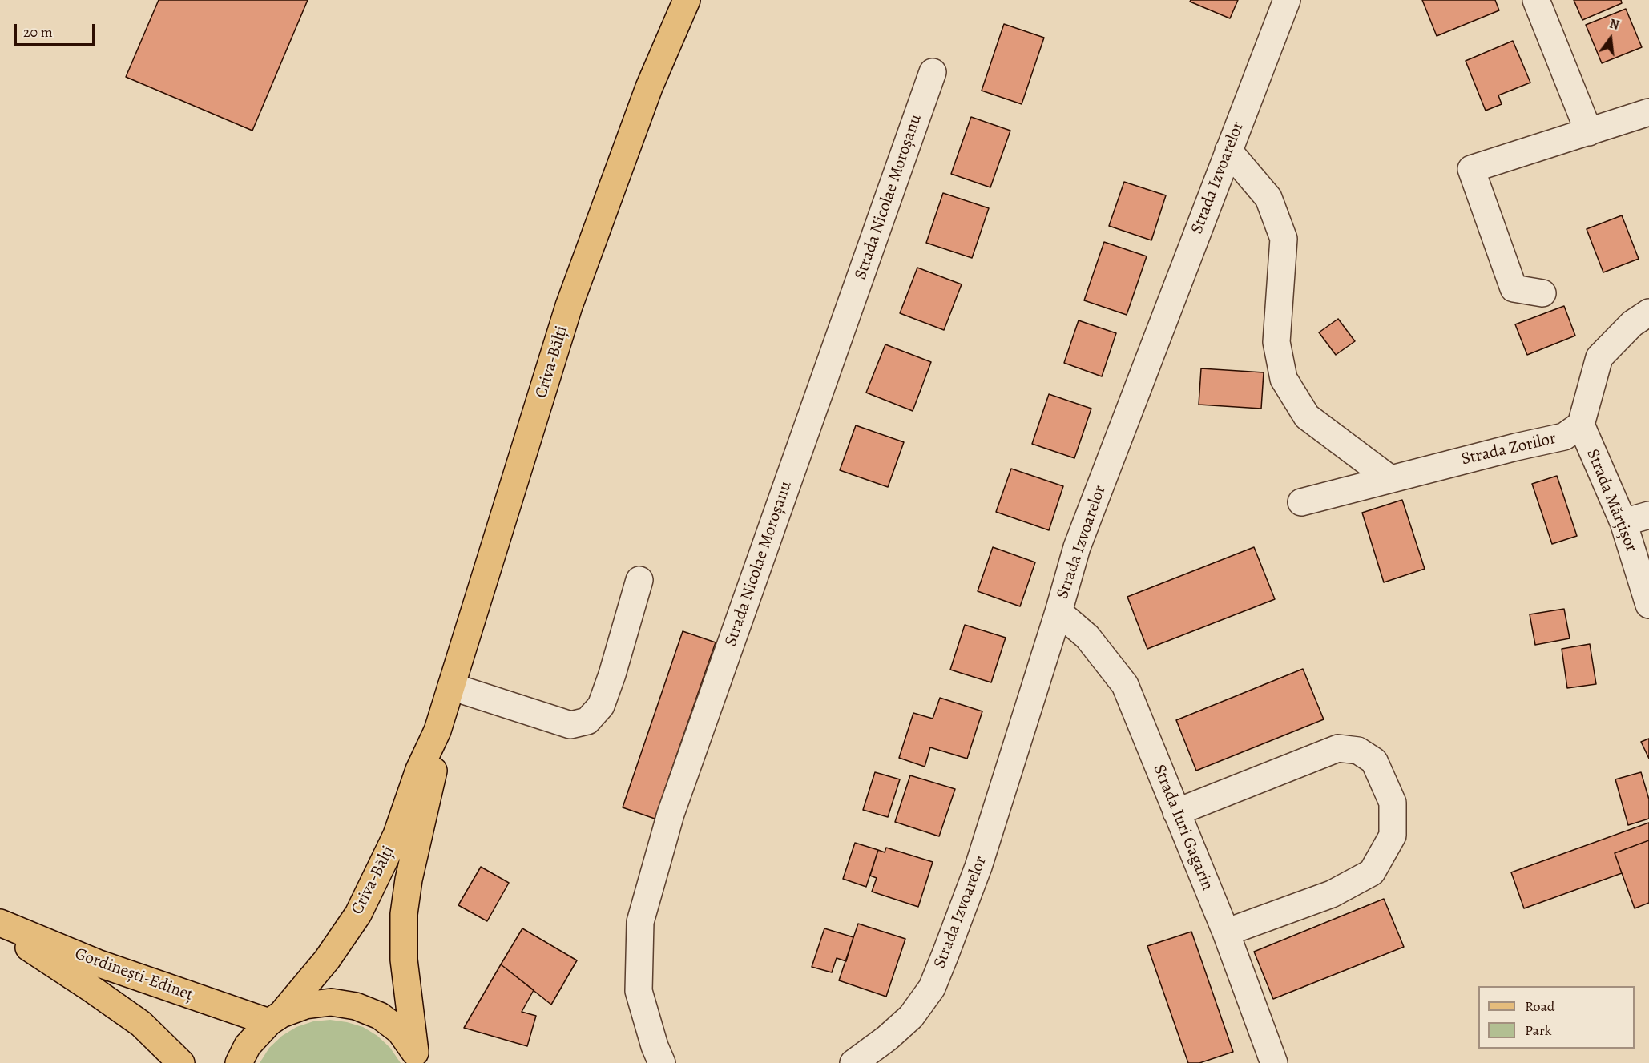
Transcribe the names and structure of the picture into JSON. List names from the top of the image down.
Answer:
{
  "streets": {
    "main road": ["Criva-Bălți", "Gordinești-Edineț"],
    "street": [
      "Strada Izvoarelor",
      "Strada Nicolae Moroșanu",
      "Strada Zorilor",
      "Strada Mărțișor",
      "Strada Iuri Gagarin"
    ]
  },
  "crossings": [
    ["Strada Izvoarelor", "Strada Iuri Gagarin"],
    ["Criva-Bălți", "Gordinești-Edineț"],
    ["Strada Zorilor", "Strada Mărțișor"]
  ],
  "legend": ["Road", "Park"],
  "scale_bar": "20 m",
  "north": "top"
}
